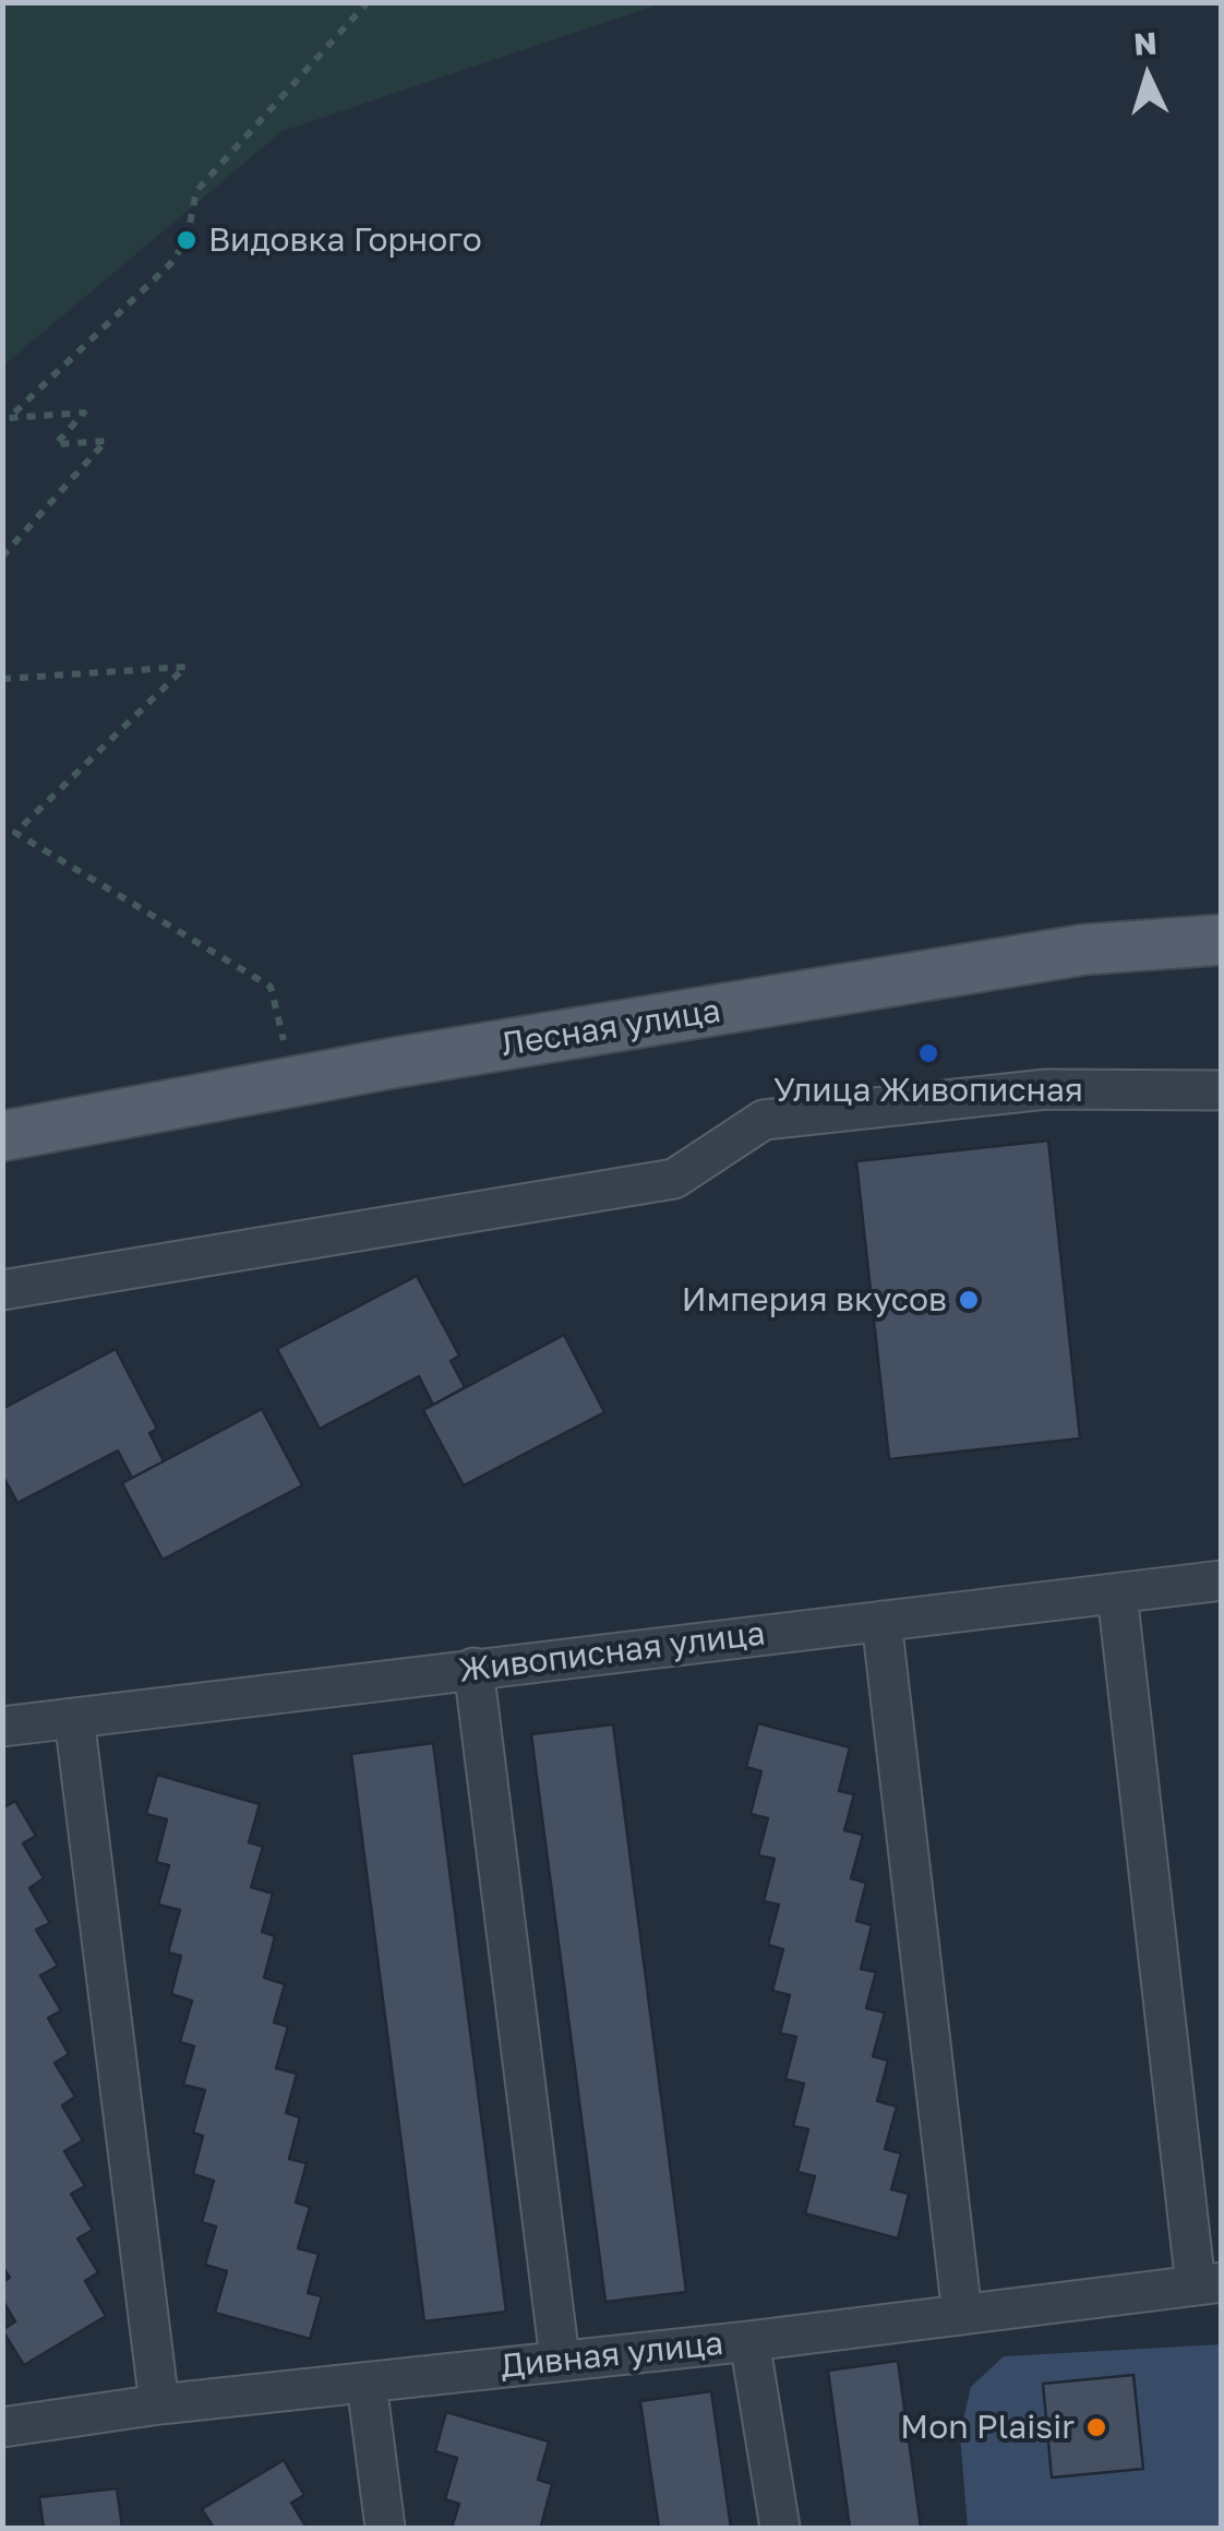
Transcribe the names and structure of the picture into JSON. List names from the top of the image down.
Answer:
{
  "streets": {
    "main road": ["Лесная улица"],
    "street": ["Живописная улица", "Дивная улица"]
  },
  "places": [
    "Видовка Горного",
    "Улица Живописная",
    "Империя вкусов",
    "Mon Plaisir"
  ],
  "north": "top"
}
